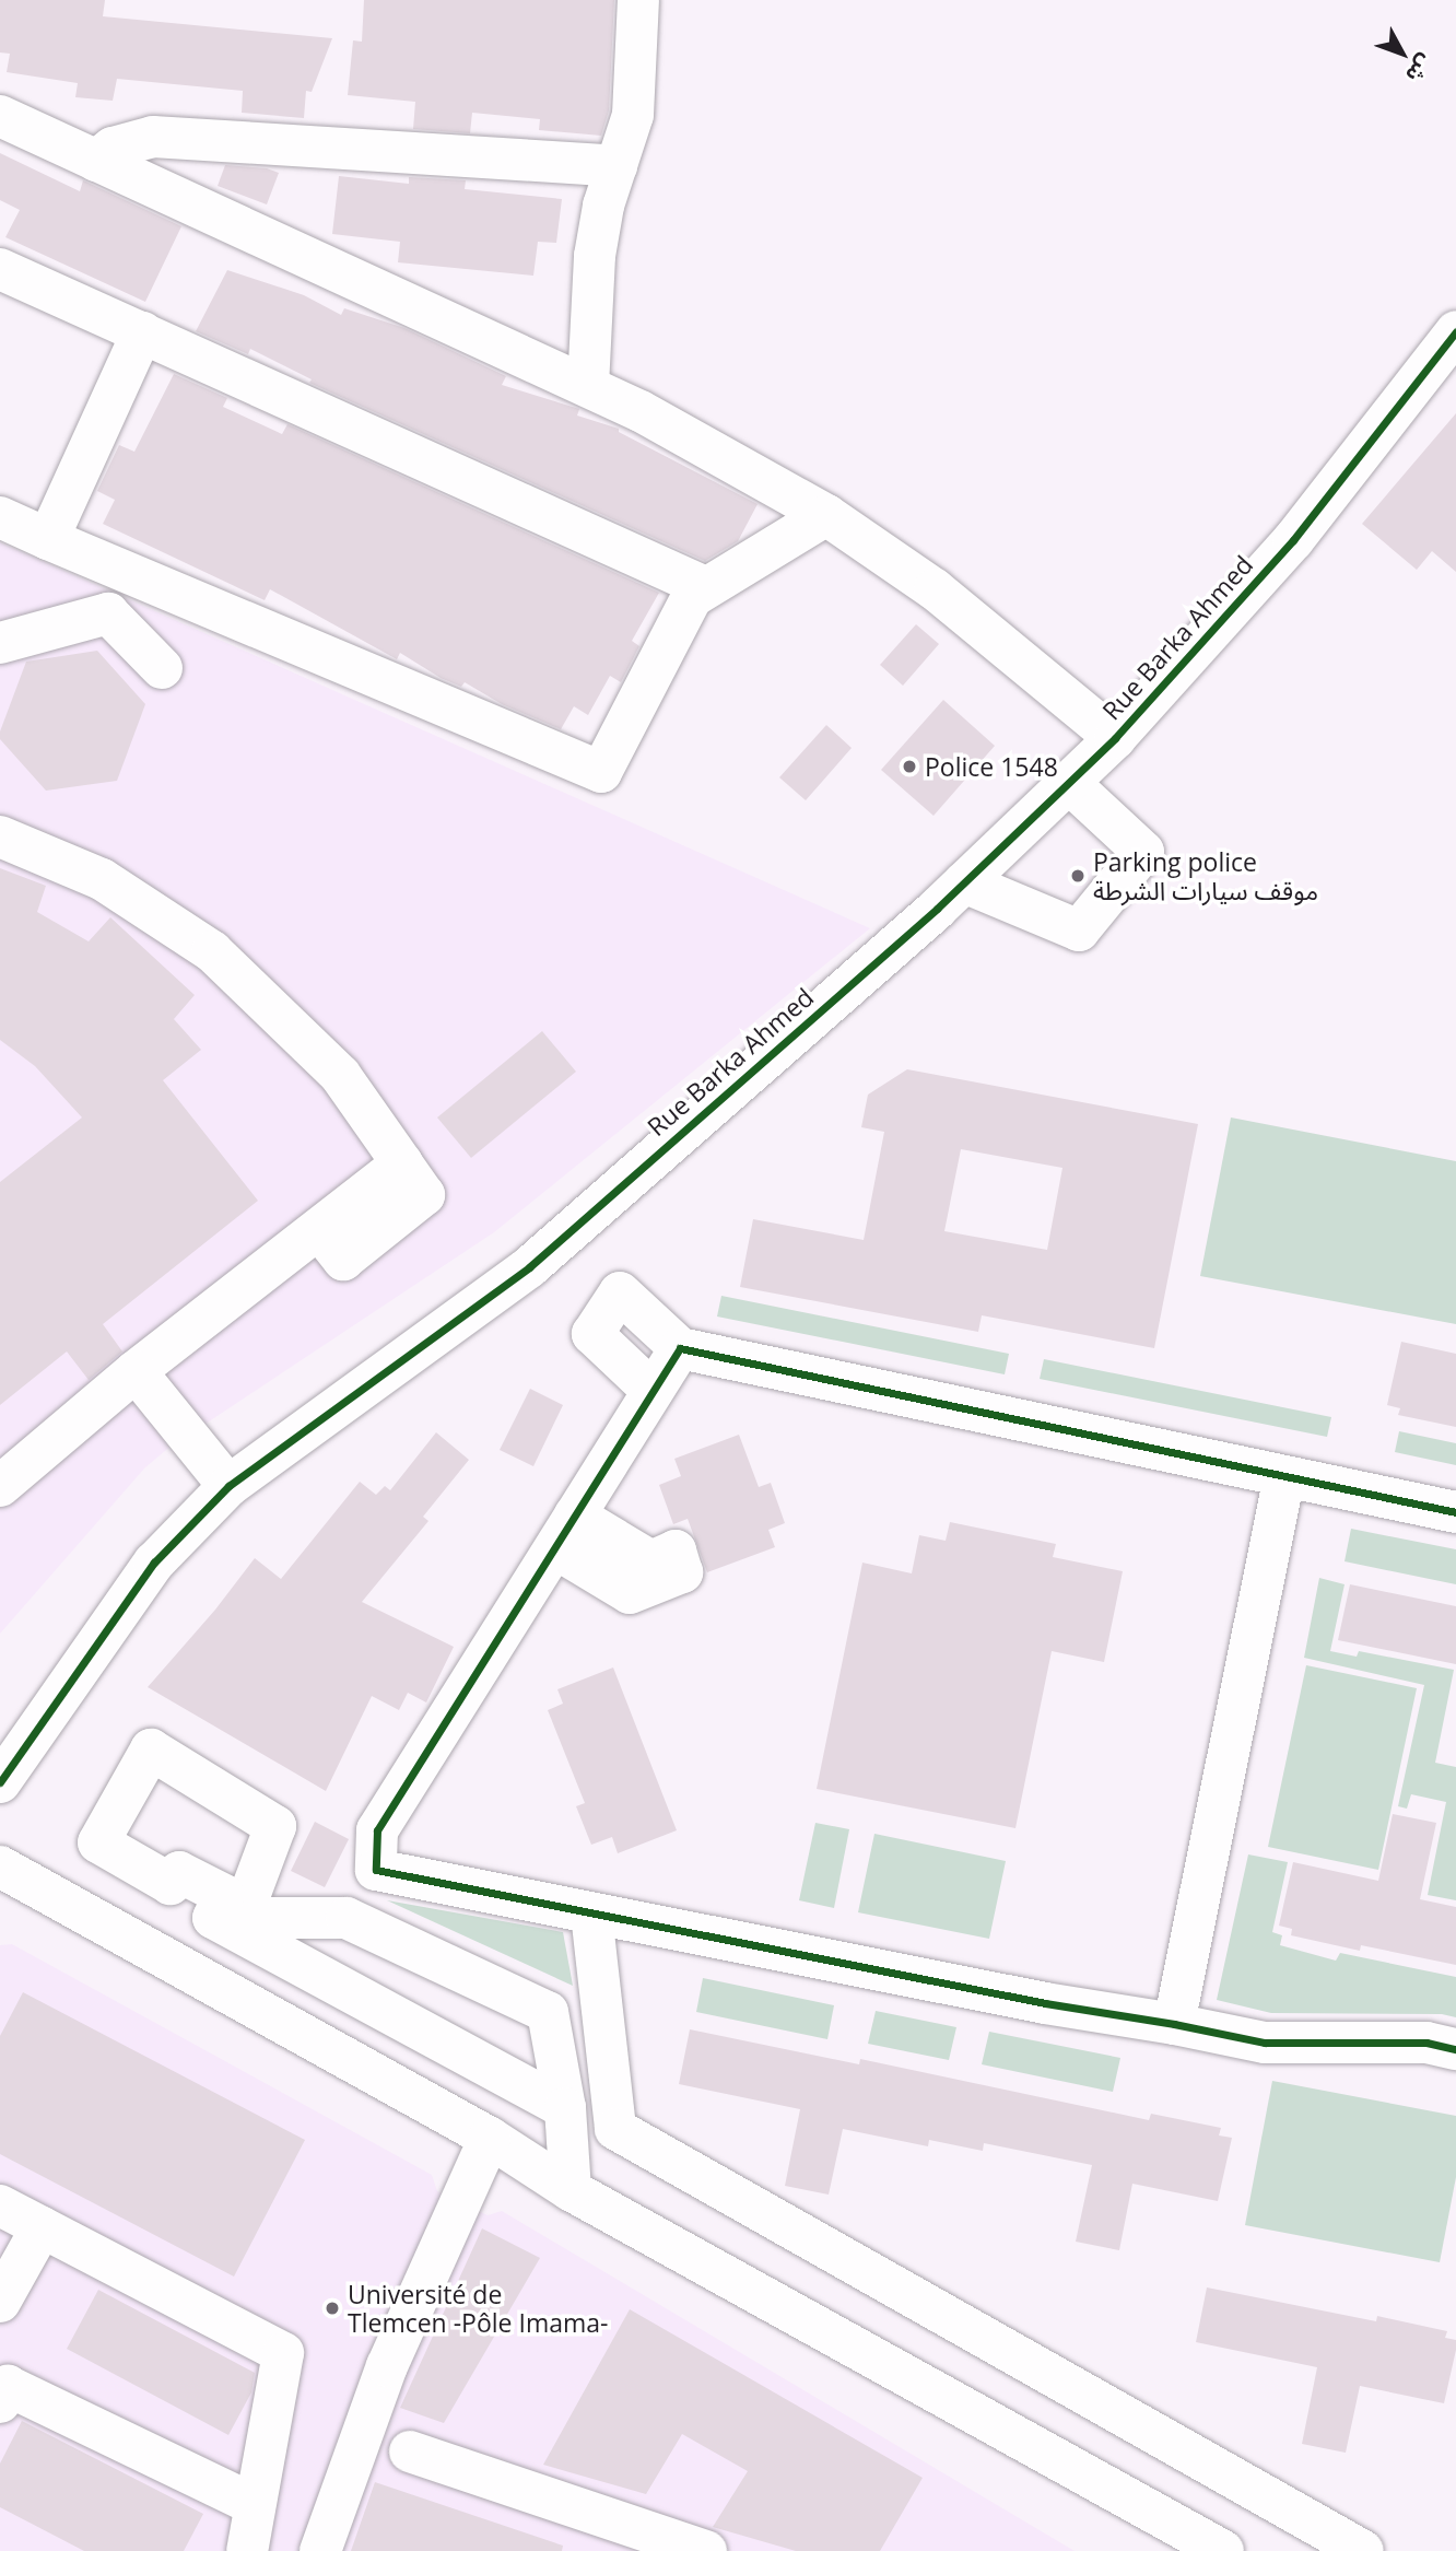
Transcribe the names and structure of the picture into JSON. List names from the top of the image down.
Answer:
{
  "streets": {
    "street": ["Rue Barka Ahmed"]
  },
  "places": ["Police 1548", "Parking police موقف سيارات الشرطة", "Université de Tlemcen -Pôle Imama-"],
  "north": "bottom right"
}
